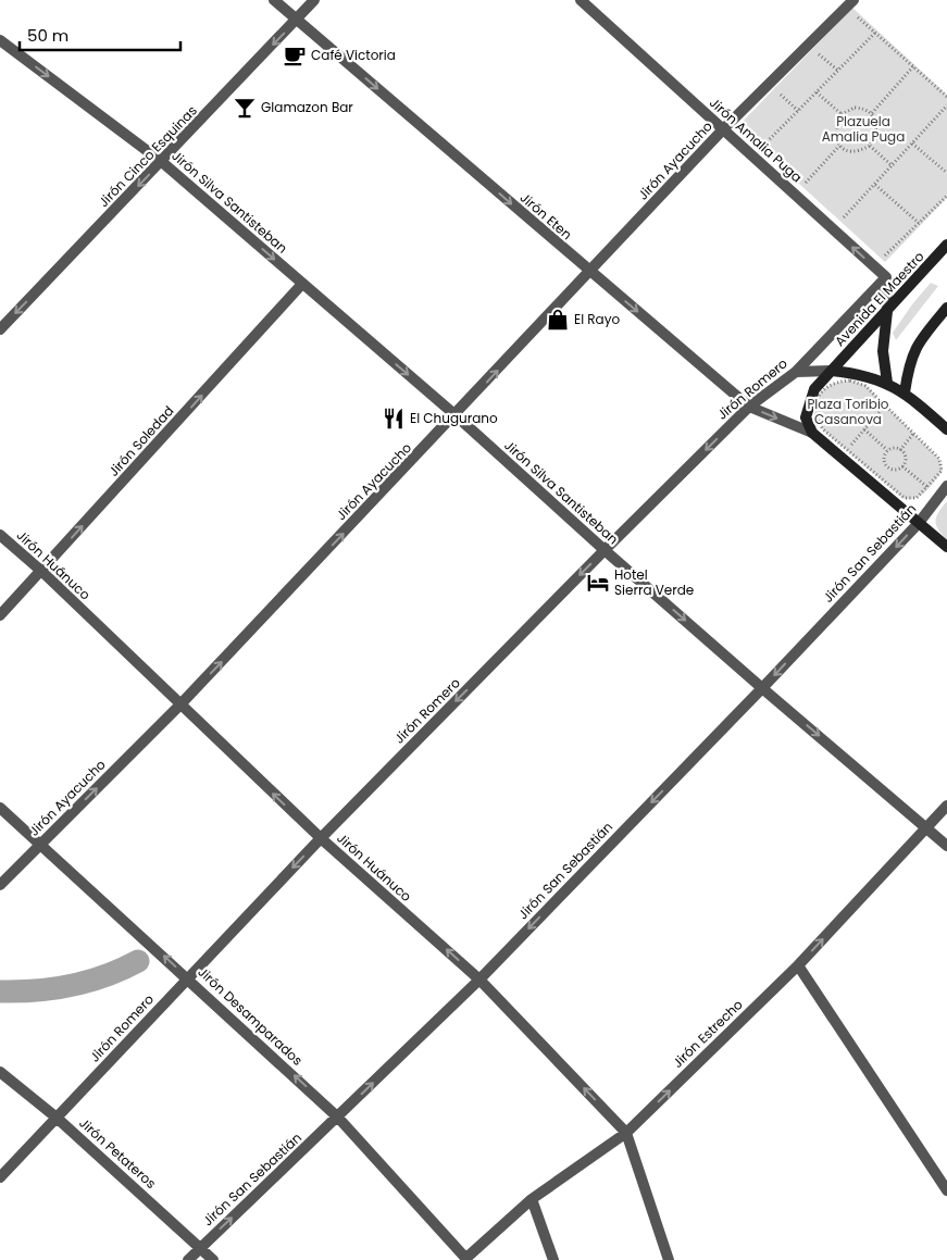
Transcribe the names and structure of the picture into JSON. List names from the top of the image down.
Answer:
{
  "streets": {
    "main road": ["Avenida El Maestro"],
    "street": [
      "Jirón Amalia Puga",
      "Jirón Cinco Esquinas",
      "Jirón Ayacucho",
      "Jirón Silva Santisteban",
      "Jirón Eten",
      "Jirón Romero",
      "Jirón Soledad",
      "Jirón San Sebastián",
      "Jirón Huánuco",
      "Jirón Desamparados",
      "Jirón Estrecho",
      "Jirón Petateros"
    ]
  },
  "crossings": [
    ["Jirón Amalia Puga", "Jirón Ayacucho"],
    ["Jirón Amalia Puga", "Jirón Romero"],
    ["Jirón Cinco Esquinas", "Jirón Silva Santisteban"],
    ["Jirón Cinco Esquinas", "Jirón Eten"],
    ["Jirón Ayacucho", "Jirón Silva Santisteban"],
    ["Jirón Ayacucho", "Jirón Eten"],
    ["Jirón Ayacucho", "Jirón Huánuco"],
    ["Jirón Ayacucho", "Jirón Desamparados"],
    ["Jirón Silva Santisteban", "Jirón Romero"],
    ["Jirón Silva Santisteban", "Jirón Soledad"],
    ["Jirón Silva Santisteban", "Jirón San Sebastián"],
    ["Jirón Silva Santisteban", "Jirón Estrecho"],
    ["Jirón Eten", "Avenida El Maestro"],
    ["Jirón Eten", "Jirón Romero"],
    ["Jirón Romero", "Jirón Huánuco"],
    ["Jirón Romero", "Jirón Desamparados"],
    ["Jirón Romero", "Jirón Petateros"],
    ["Jirón Soledad", "Jirón Huánuco"],
    ["Jirón San Sebastián", "Jirón Huánuco"],
    ["Jirón San Sebastián", "Jirón Desamparados"],
    ["Jirón San Sebastián", "Jirón Petateros"],
    ["Jirón Huánuco", "Jirón Estrecho"],
    ["Jirón Desamparados", "Jirón Estrecho"]
  ],
  "one_way": [
    "Jirón Amalia Puga",
    "Jirón Cinco Esquinas",
    "Jirón Ayacucho",
    "Jirón Silva Santisteban",
    "Jirón Eten",
    "Jirón Romero",
    "Jirón Soledad",
    "Jirón Huánuco",
    "Jirón Desamparados",
    "Jirón Estrecho"
  ],
  "parks": ["Plazuela Amalia Puga", "Plaza Toribio Casanova"],
  "places": {
    "cafe": ["Café Victoria"],
    "bar": ["Glamazon Bar"],
    "shop": ["El Rayo"],
    "restaurant": ["El Chugurano"],
    "hotel": ["Hotel Sierra Verde"]
  },
  "scale_bar": "50 m"
}
